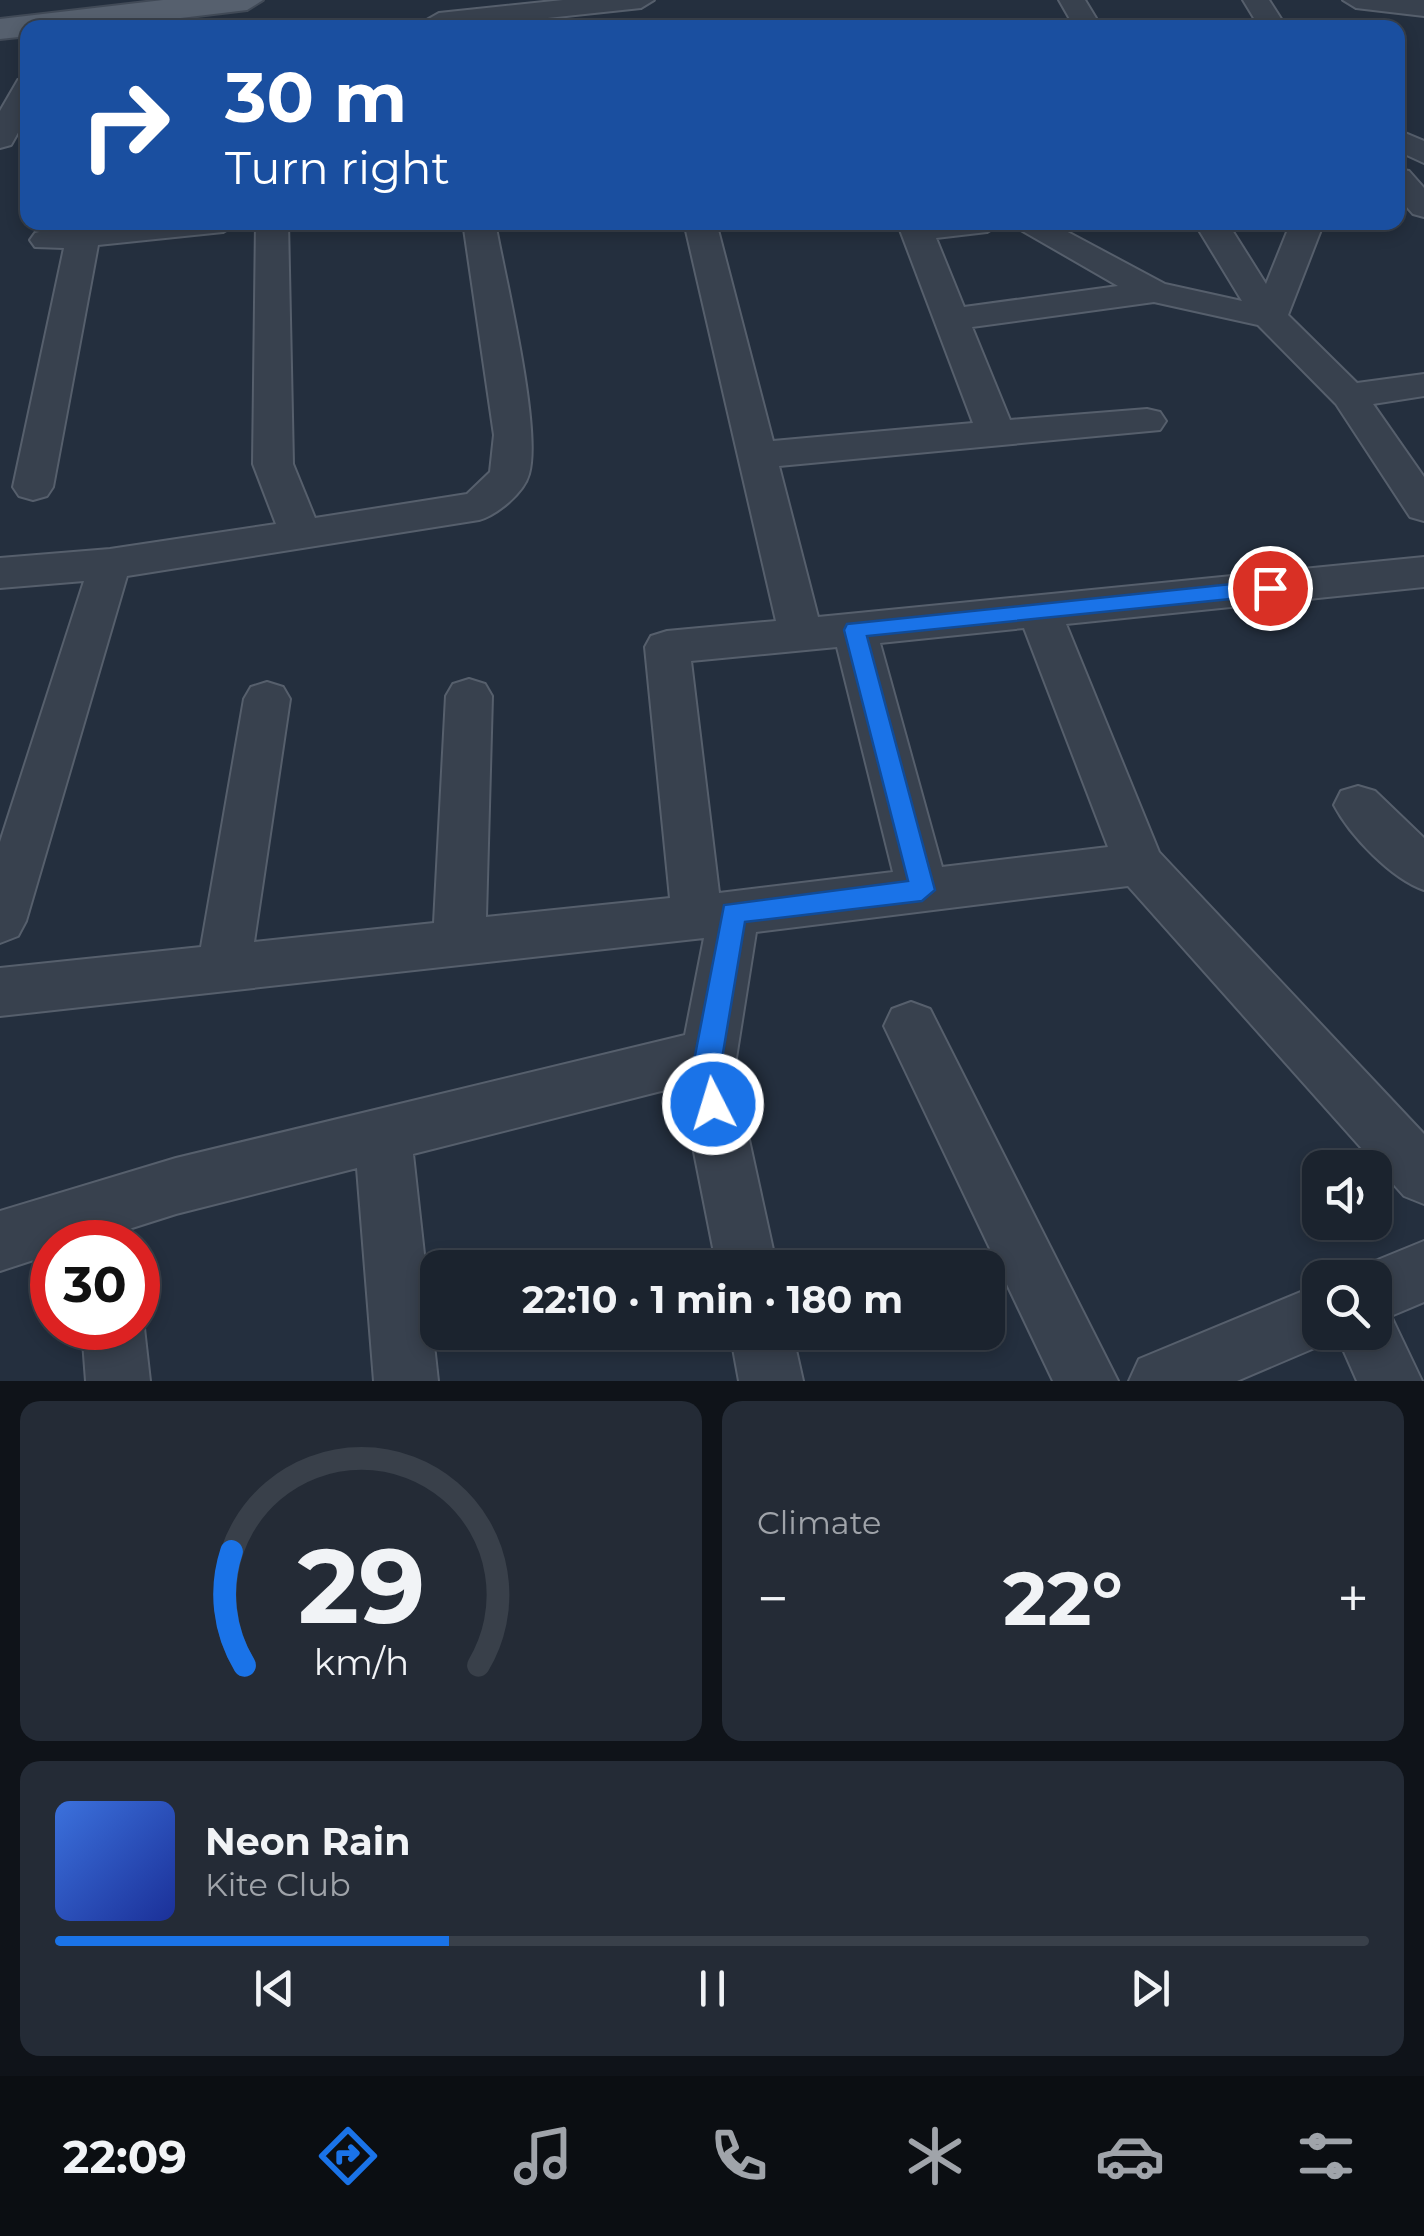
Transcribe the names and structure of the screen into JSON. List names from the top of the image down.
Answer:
{
  "page": {
    "turn": ["30 m", "Turn right"],
    "limit": "30",
    "trip": "22:10 · 1 min · 180 m",
    "tile": "Climate",
    "heat": ["−", "22°", "+"],
    "song": ["Neon Rain", "Kite Club"],
    "tabs": "22:09",
    "gauge": ["29", "km/h"]
  }
}
